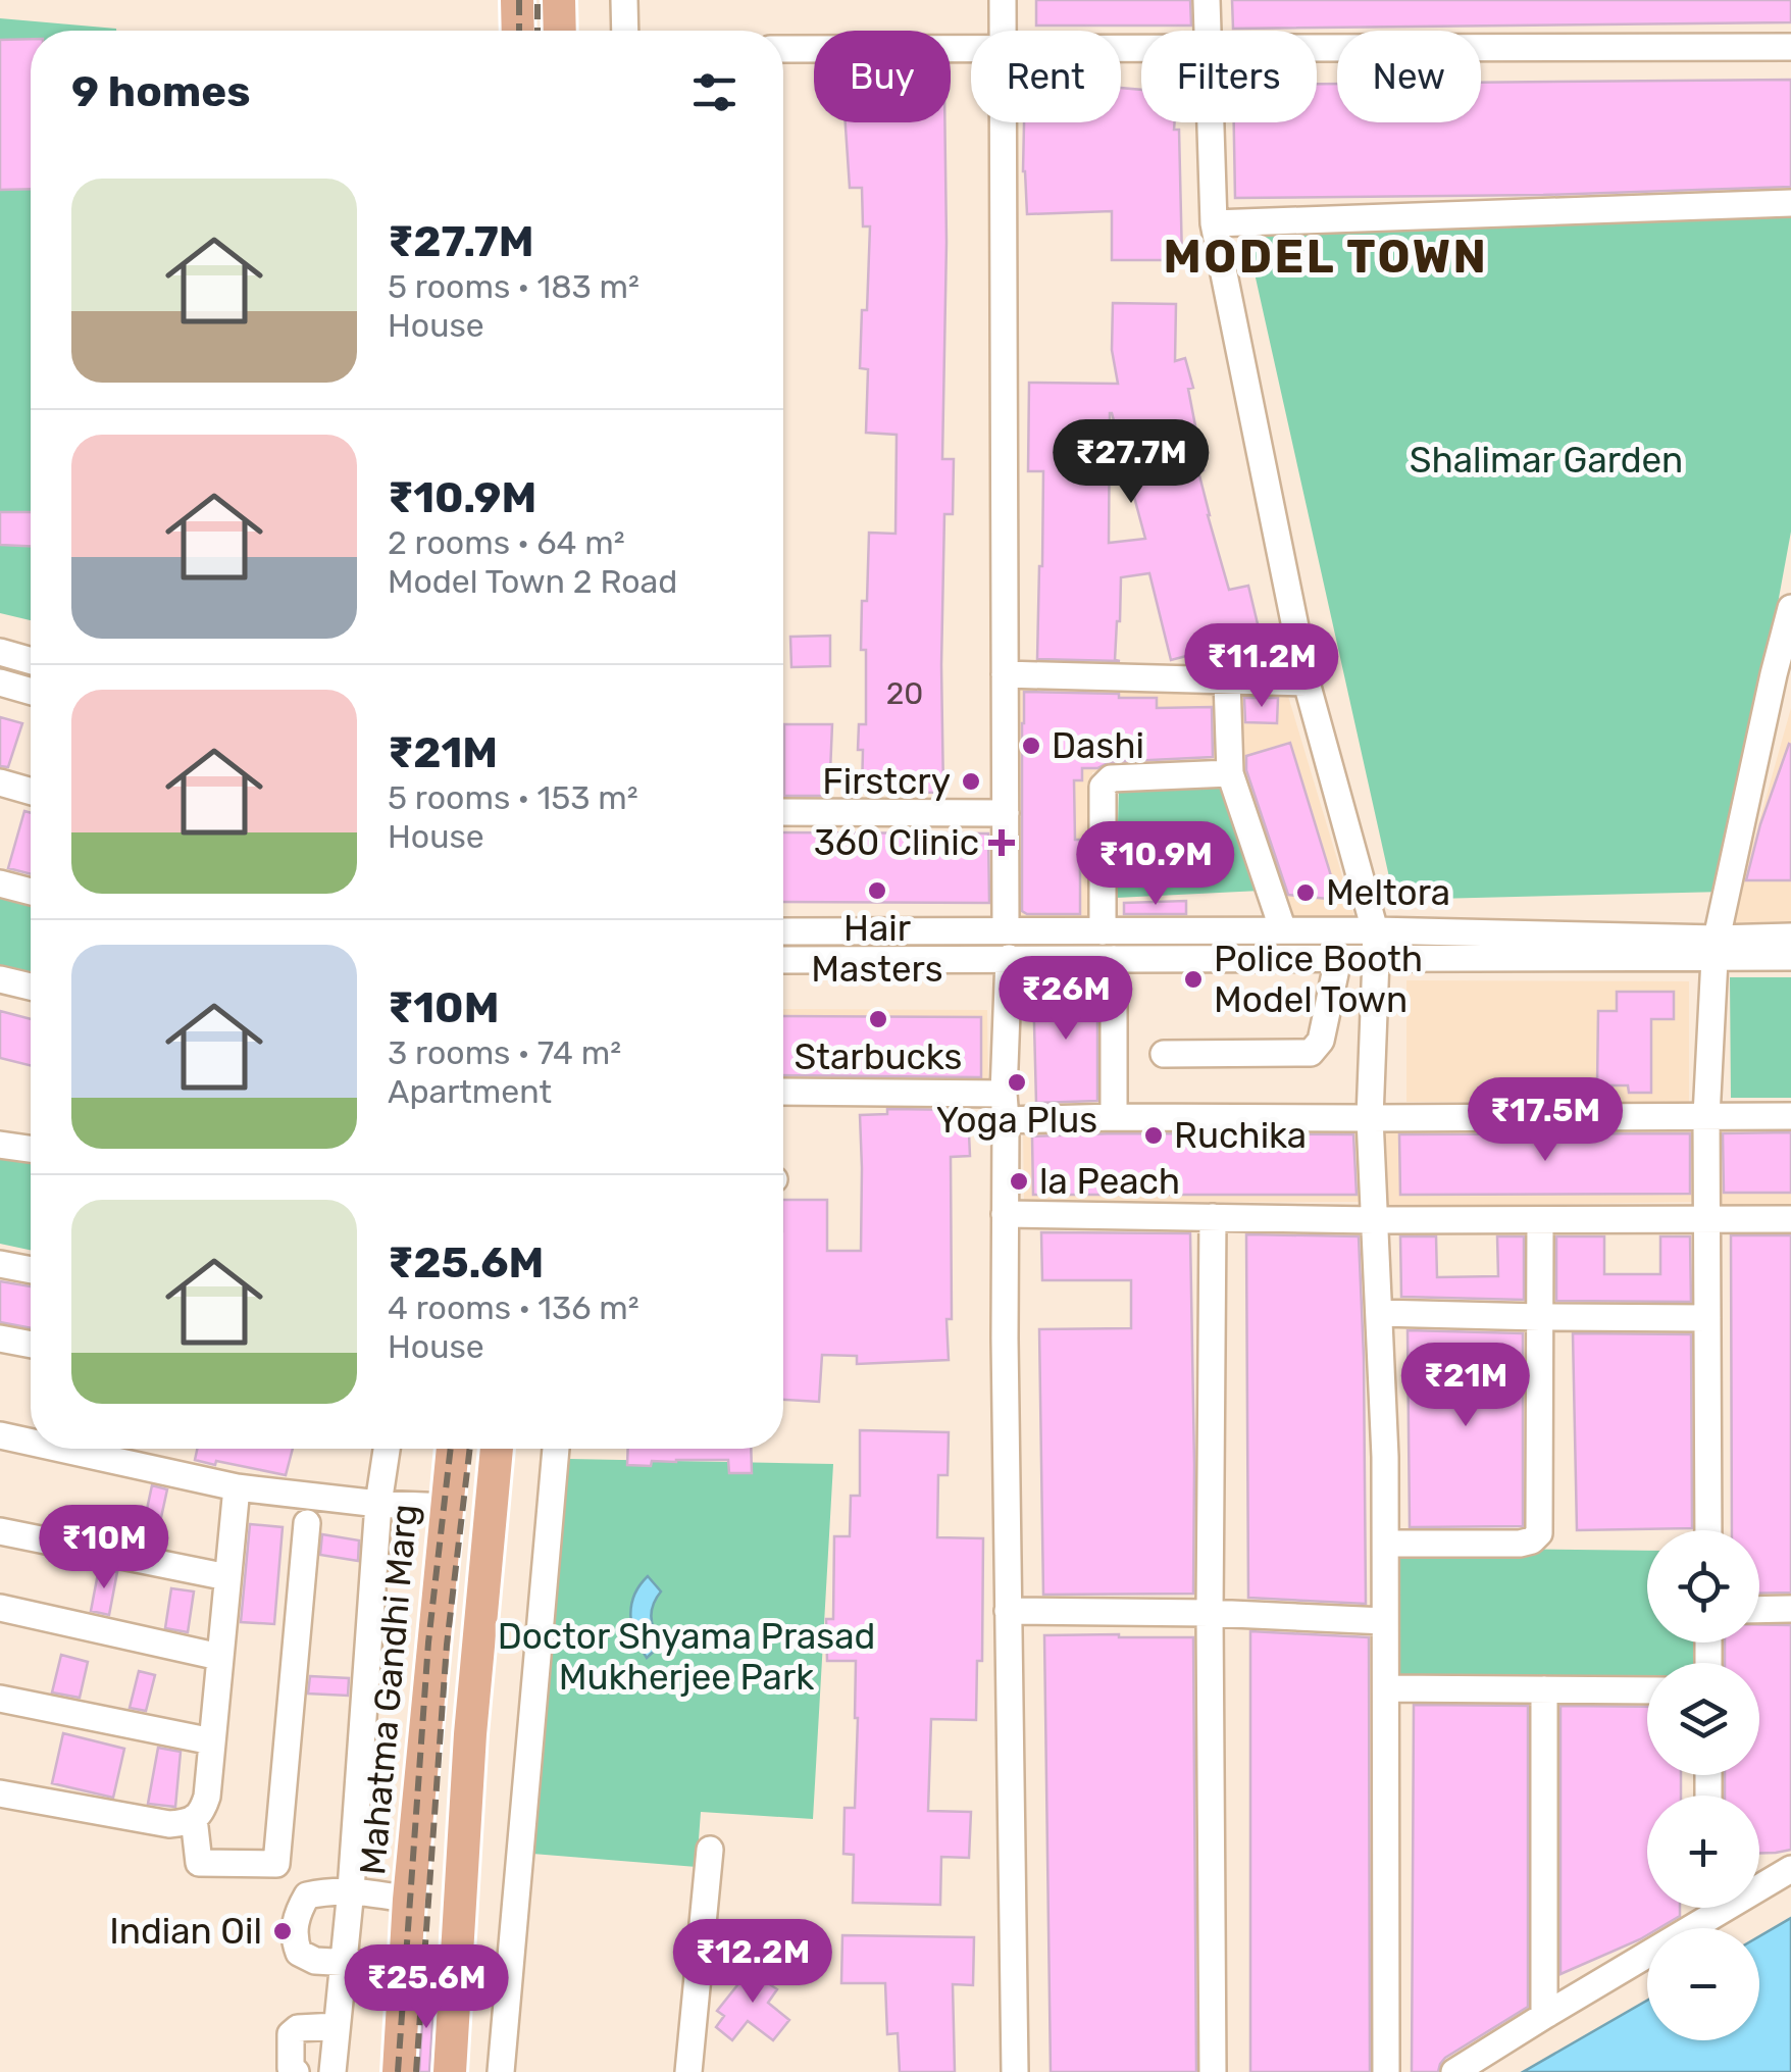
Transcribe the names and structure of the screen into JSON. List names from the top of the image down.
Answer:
{
  "streets": {
    "main road": ["Mahatma Gandhi Marg"]
  },
  "districts": ["MODEL TOWN"],
  "parks": ["Shalimar Garden", "Doctor Shyama Prasad Mukherjee Park"],
  "places": {
    "other": [
      "Dashi",
      "Firstcry",
      "Hair Masters",
      "Meltora",
      "Police Booth Model Town",
      "Starbucks",
      "Yoga Plus",
      "Ruchika",
      "la Peach",
      "Indian Oil"
    ],
    "health": ["360 Clinic"]
  },
  "house_numbers": ["20"],
  "page": {
    "chip": [
      "Buy",
      "Rent",
      "Filters",
      "New"
    ],
    "heading": "9 homes",
    "list": [
      {
        "name": "₹27.7M",
        "note": "5 rooms · 183 m² · House"
      },
      {
        "name": "₹10.9M",
        "note": "2 rooms · 64 m² · Model Town 2 Road"
      },
      {
        "name": "₹21M",
        "note": "5 rooms · 153 m² · House"
      },
      {
        "name": "₹10M",
        "note": "3 rooms · 74 m² · Apartment"
      },
      {
        "name": "₹25.6M",
        "note": "4 rooms · 136 m² · House"
      }
    ],
    "price": [
      "₹27.7M",
      "₹11.2M",
      "₹10.9M",
      "₹26M",
      "₹17.5M",
      "₹21M",
      "₹10M",
      "₹12.2M",
      "₹25.6M"
    ],
    "map_buttons": ["+", "−"]
  }
}
